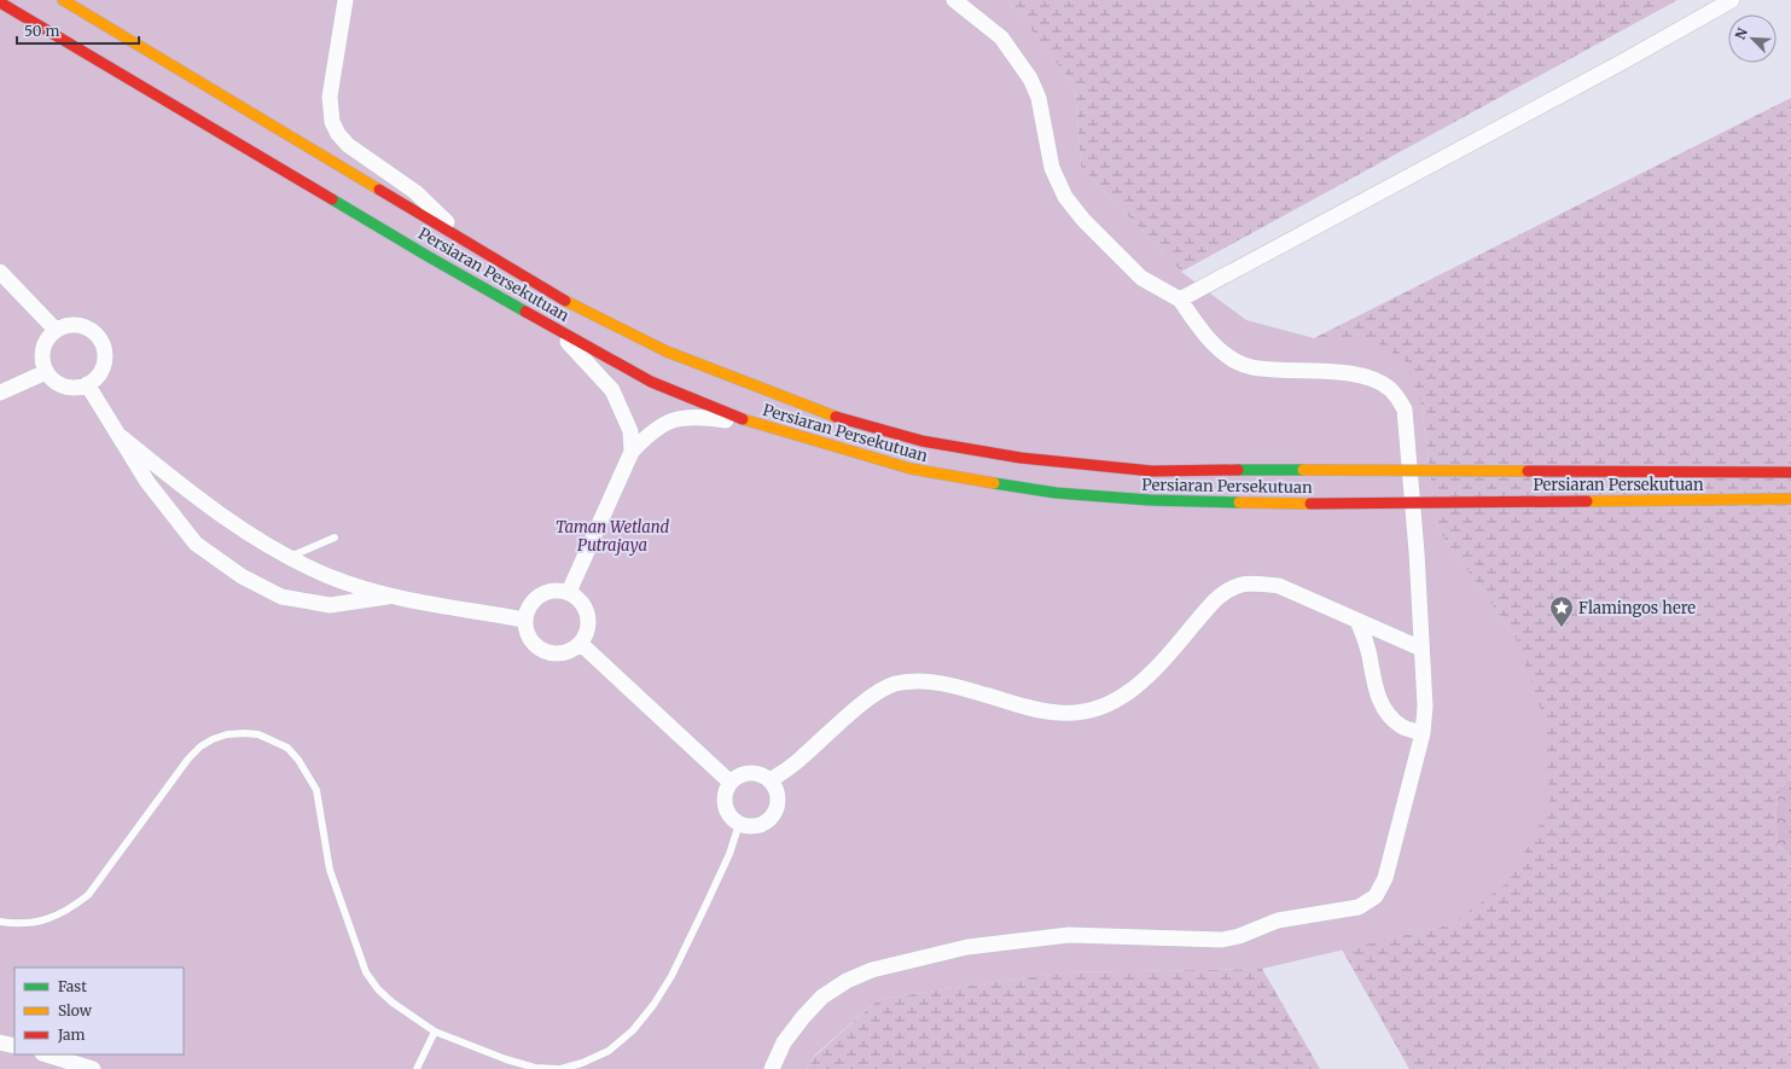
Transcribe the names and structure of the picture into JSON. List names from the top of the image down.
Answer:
{
  "streets": {
    "main road": ["Persiaran Persekutuan"]
  },
  "parks": ["Taman Wetland Putrajaya"],
  "places": {
    "place": ["Flamingos here"]
  },
  "legend": ["Fast", "Slow", "Jam"],
  "scale_bar": "50 m",
  "north": "top left"
}
